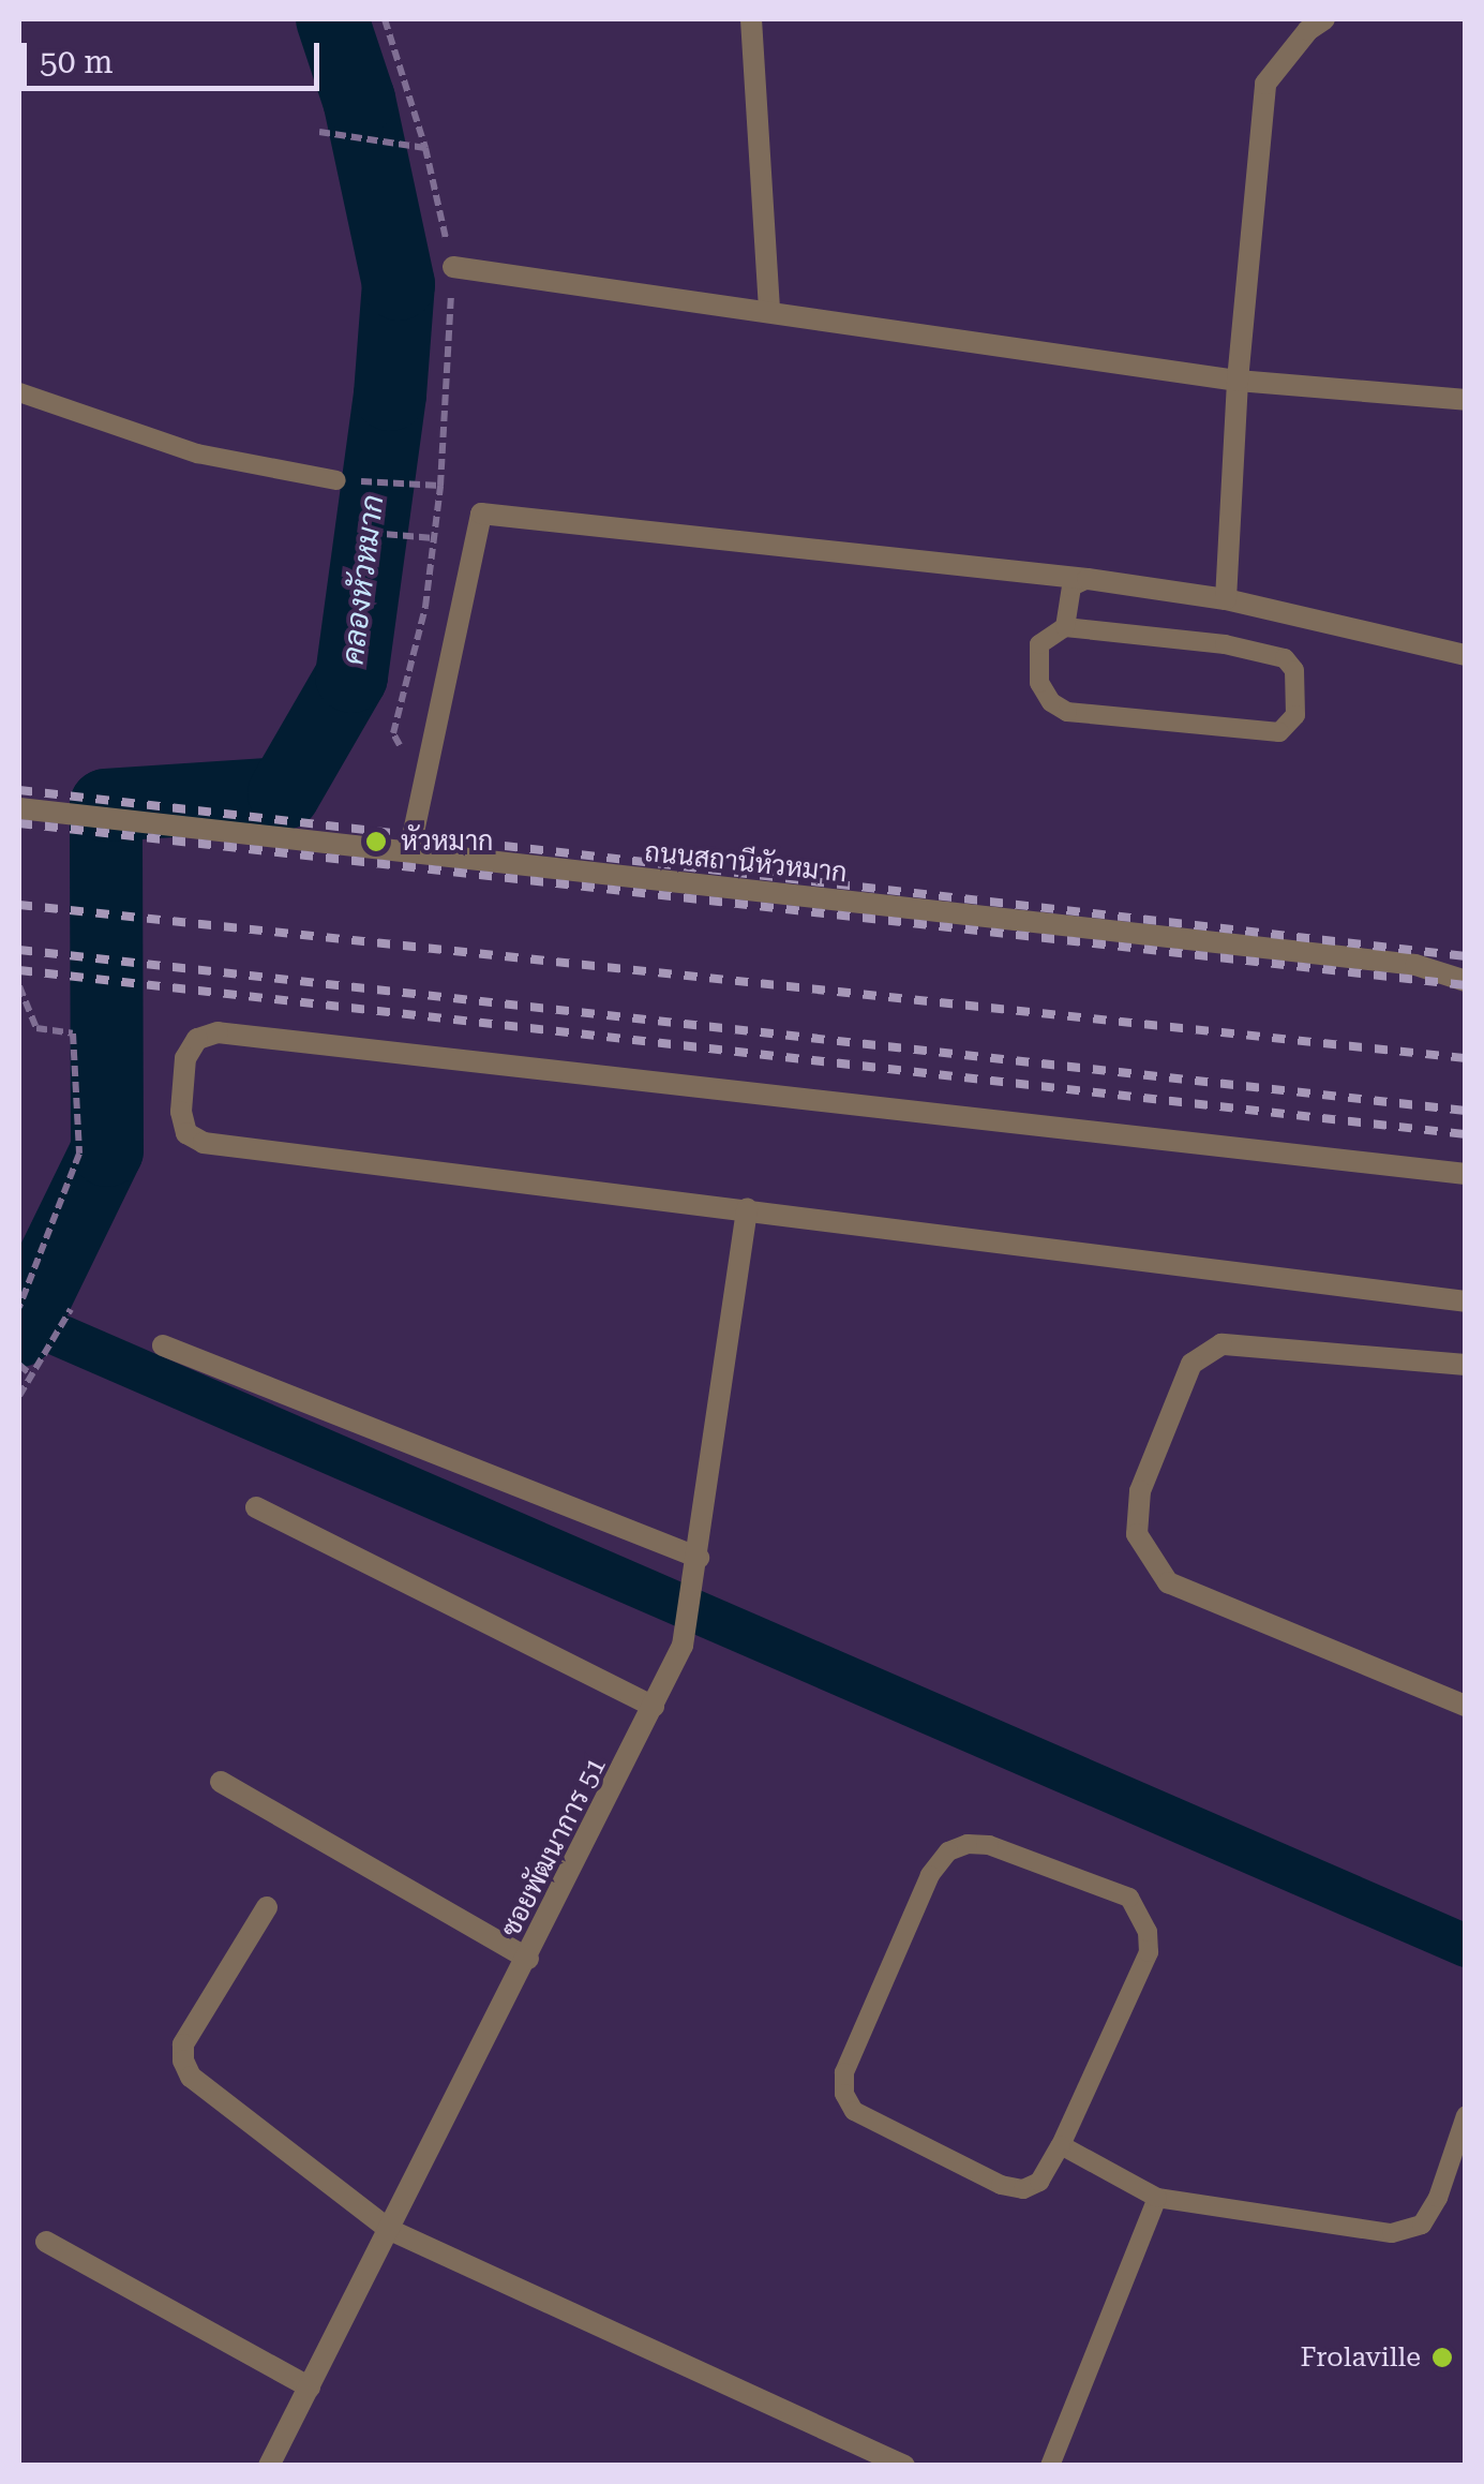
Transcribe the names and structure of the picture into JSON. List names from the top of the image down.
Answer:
{
  "streets": {
    "street": ["ถนนสถานีหัวหมาก", "ซอยพัฒนาการ 51"]
  },
  "water": ["คลองหัวหมาก"],
  "places": ["หัวหมาก", "Frolaville"],
  "scale_bar": "50 m"
}
